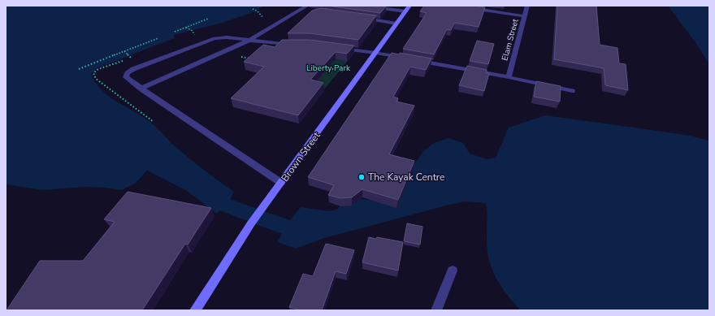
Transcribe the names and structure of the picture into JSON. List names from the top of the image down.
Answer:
{
  "streets": {
    "main road": ["Brown Street"],
    "street": ["Elam Street"]
  },
  "parks": ["Liberty Park"],
  "places": ["The Kayak Centre"]
}
